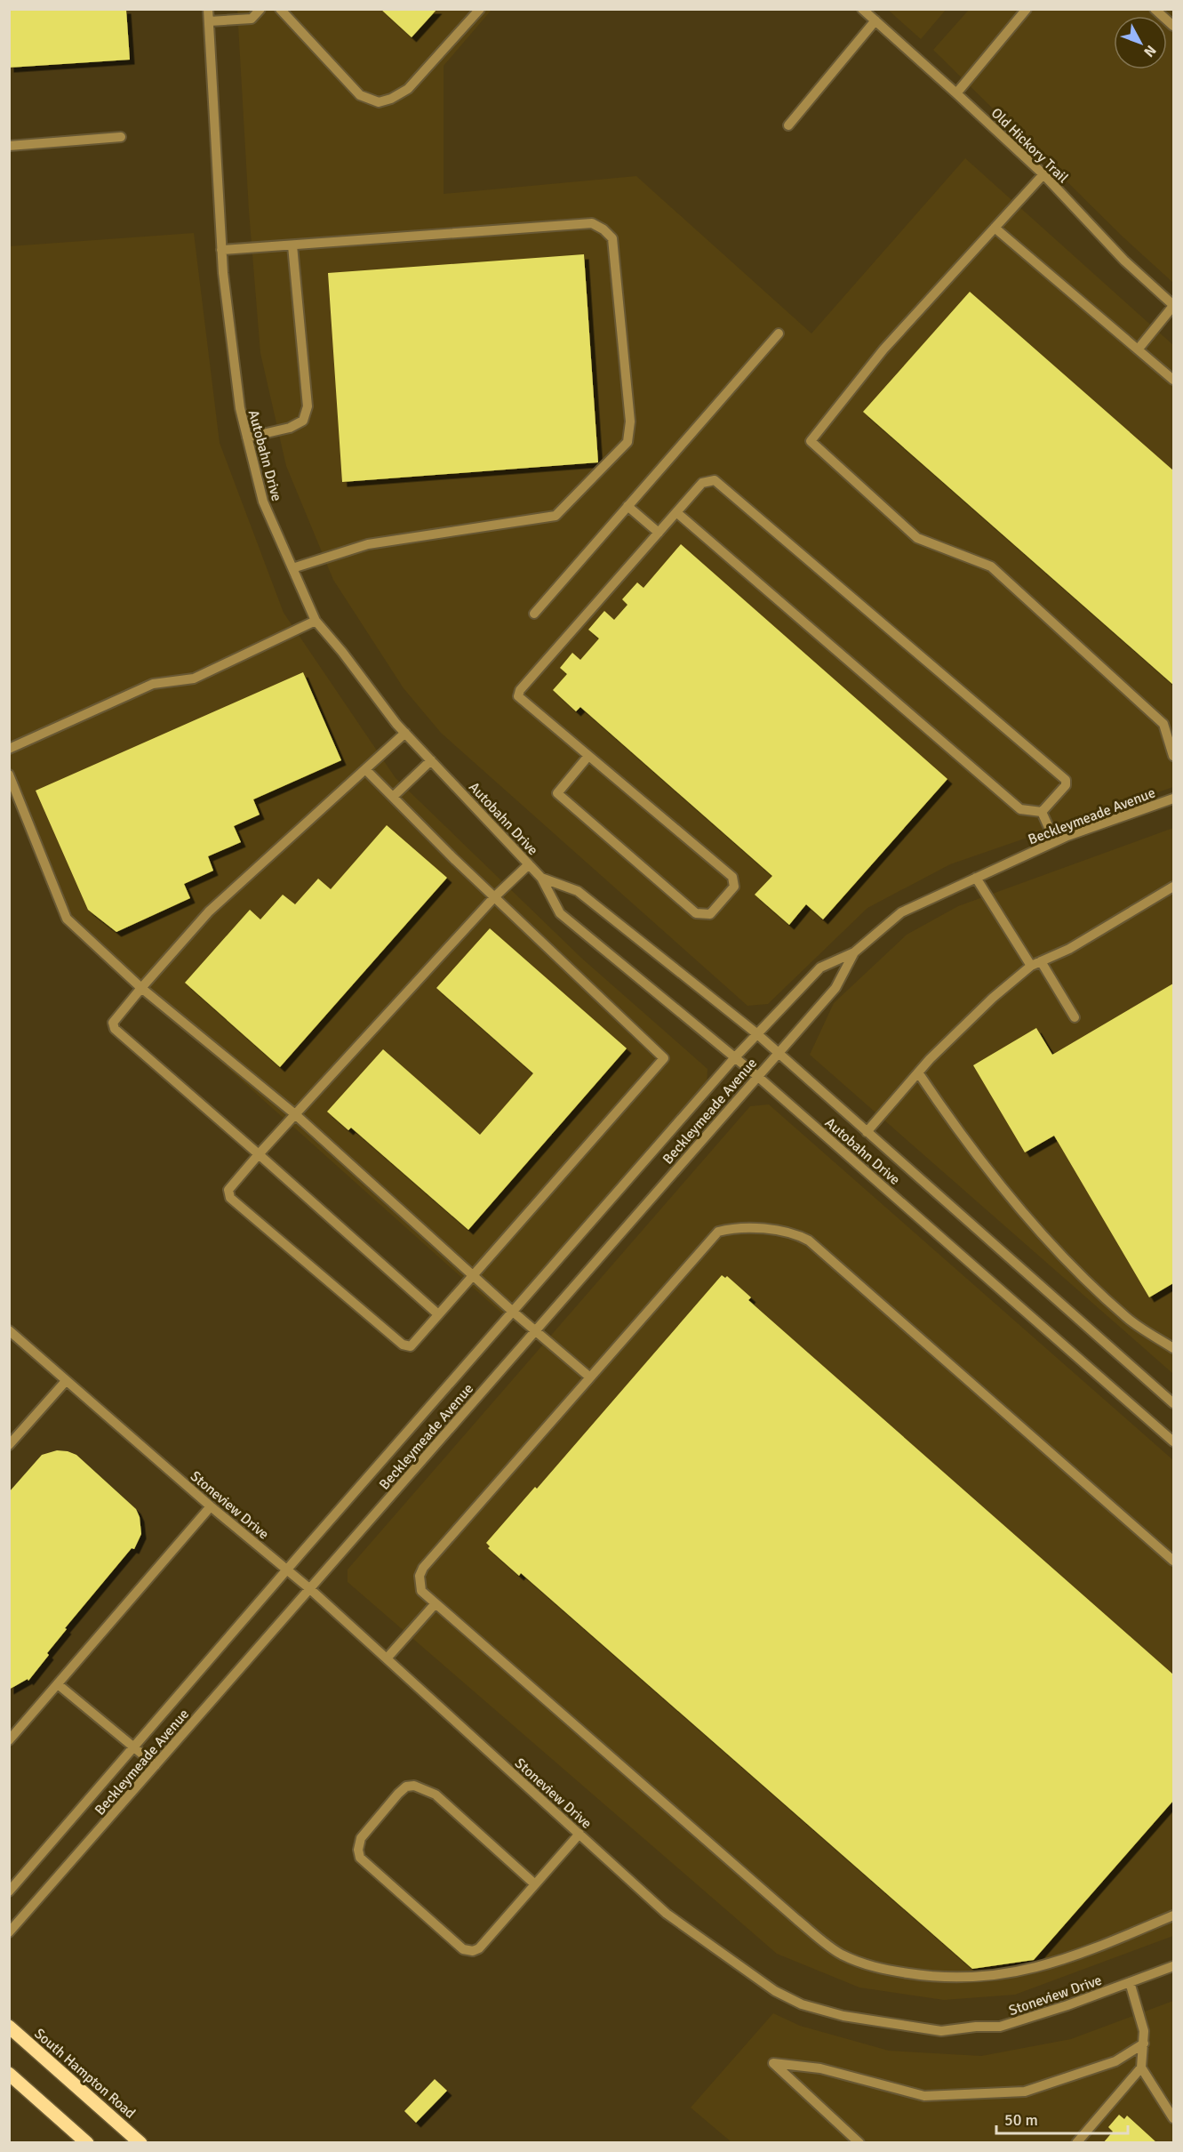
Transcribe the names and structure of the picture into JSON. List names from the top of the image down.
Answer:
{
  "streets": {
    "main road": ["South Hampton Road"],
    "street": [
      "Old Hickory Trail",
      "Autobahn Drive",
      "Beckleymeade Avenue",
      "Stoneview Drive"
    ]
  },
  "crossings": [
    ["Autobahn Drive", "Beckleymeade Avenue"],
    ["Beckleymeade Avenue", "Stoneview Drive"]
  ],
  "scale_bar": "50 m",
  "north": "bottom right"
}
